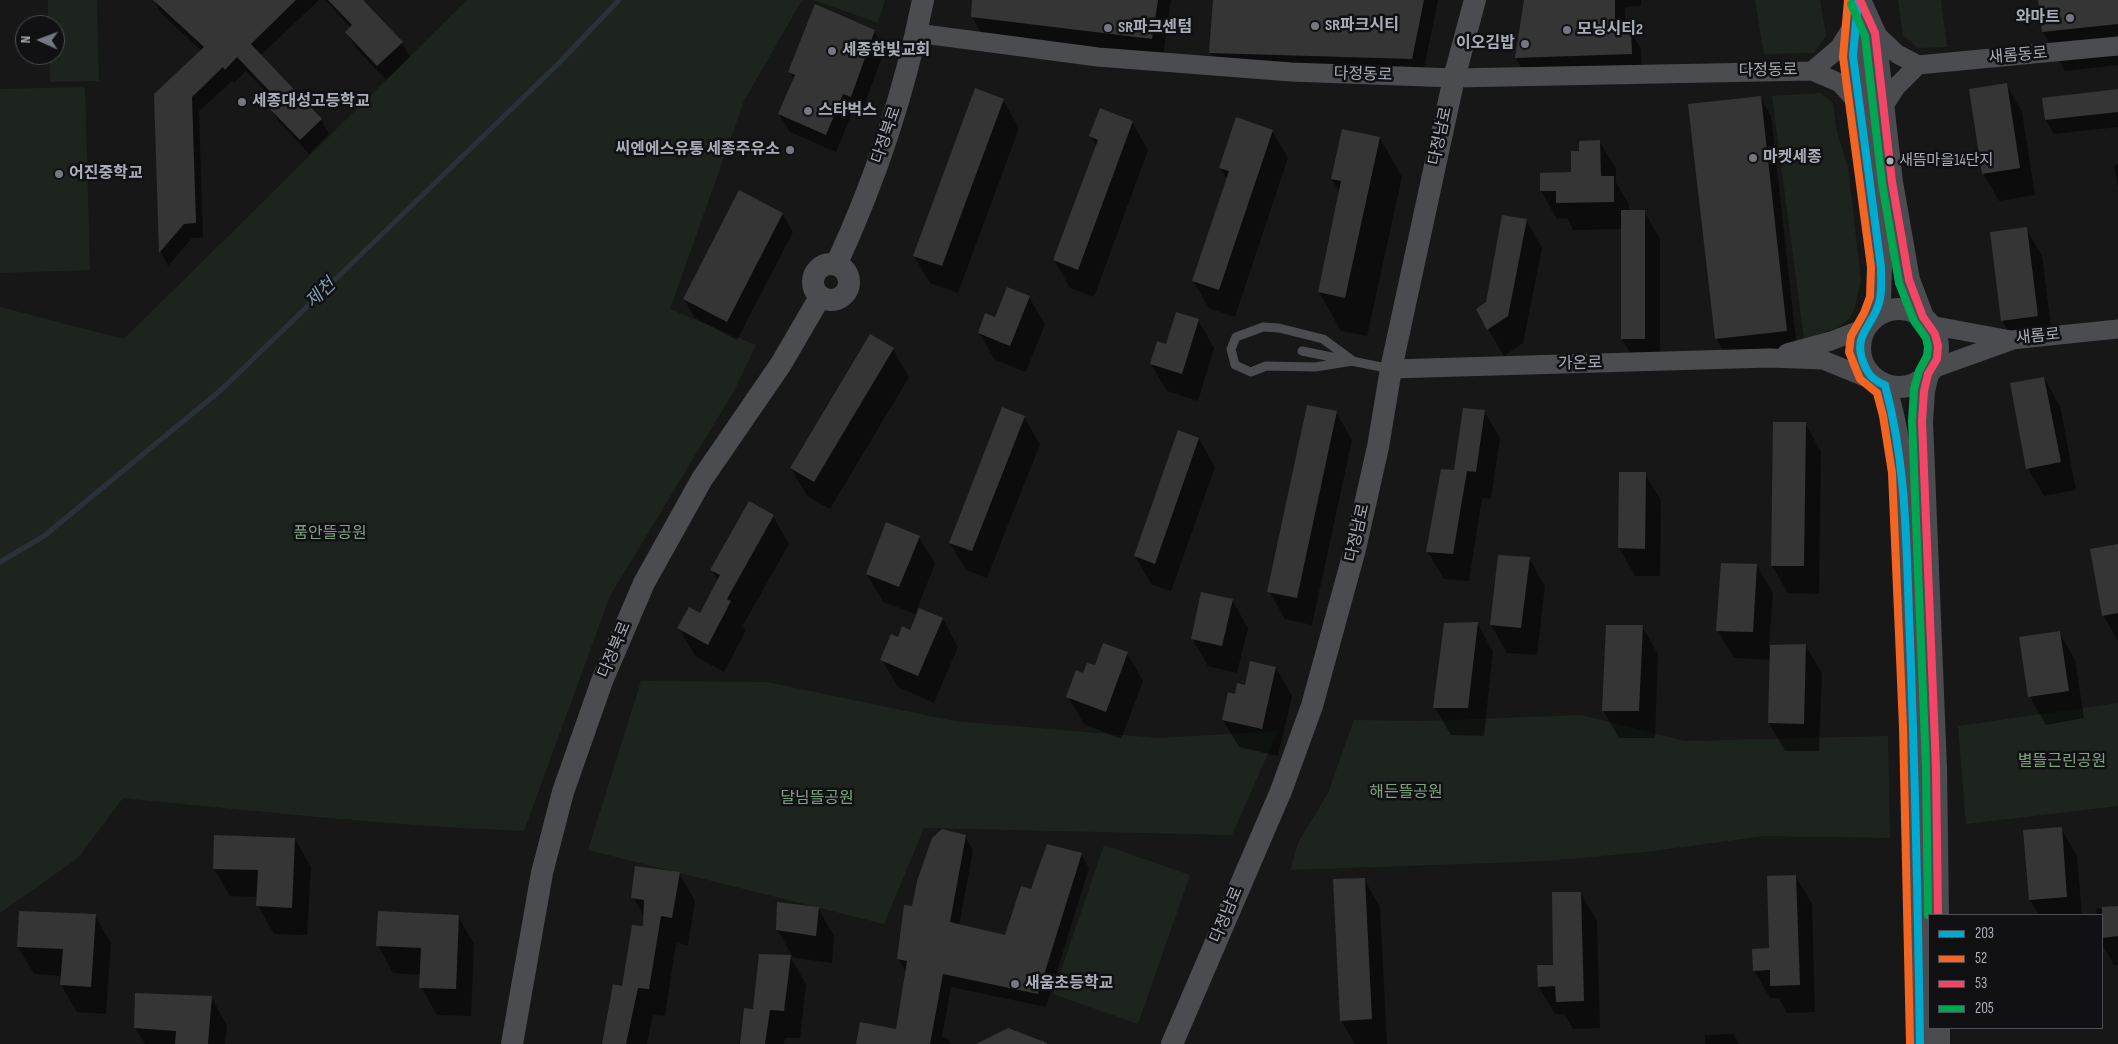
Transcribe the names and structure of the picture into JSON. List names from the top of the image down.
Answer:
{
  "streets": {
    "street": [
      "새롬동로",
      "다정동로",
      "다정북로",
      "다정남로",
      "새롬로",
      "가온로"
    ]
  },
  "crossings": [
    ["다정동로", "다정북로"],
    ["다정동로", "다정남로"],
    ["다정남로", "가온로"]
  ],
  "water": ["제천"],
  "parks": [
    "품안뜰공원",
    "별뜰근린공원",
    "해든뜰공원",
    "달님뜰공원"
  ],
  "places": [
    "와마트",
    "SR파크시티",
    "SR파크센텀",
    "모닝시티2",
    "이오김밥",
    "세종한빛교회",
    "세종대성고등학교",
    "스타벅스",
    "씨엔에스유통 세종주유소",
    "마켓세종",
    "새뜸마을14단지",
    "어진중학교",
    "새움초등학교"
  ],
  "lines": [
    "transit line 203",
    "transit line 52",
    "transit line 53",
    "transit line 205"
  ],
  "legend": [
    "203",
    "52",
    "53",
    "205"
  ],
  "north": "left"
}
